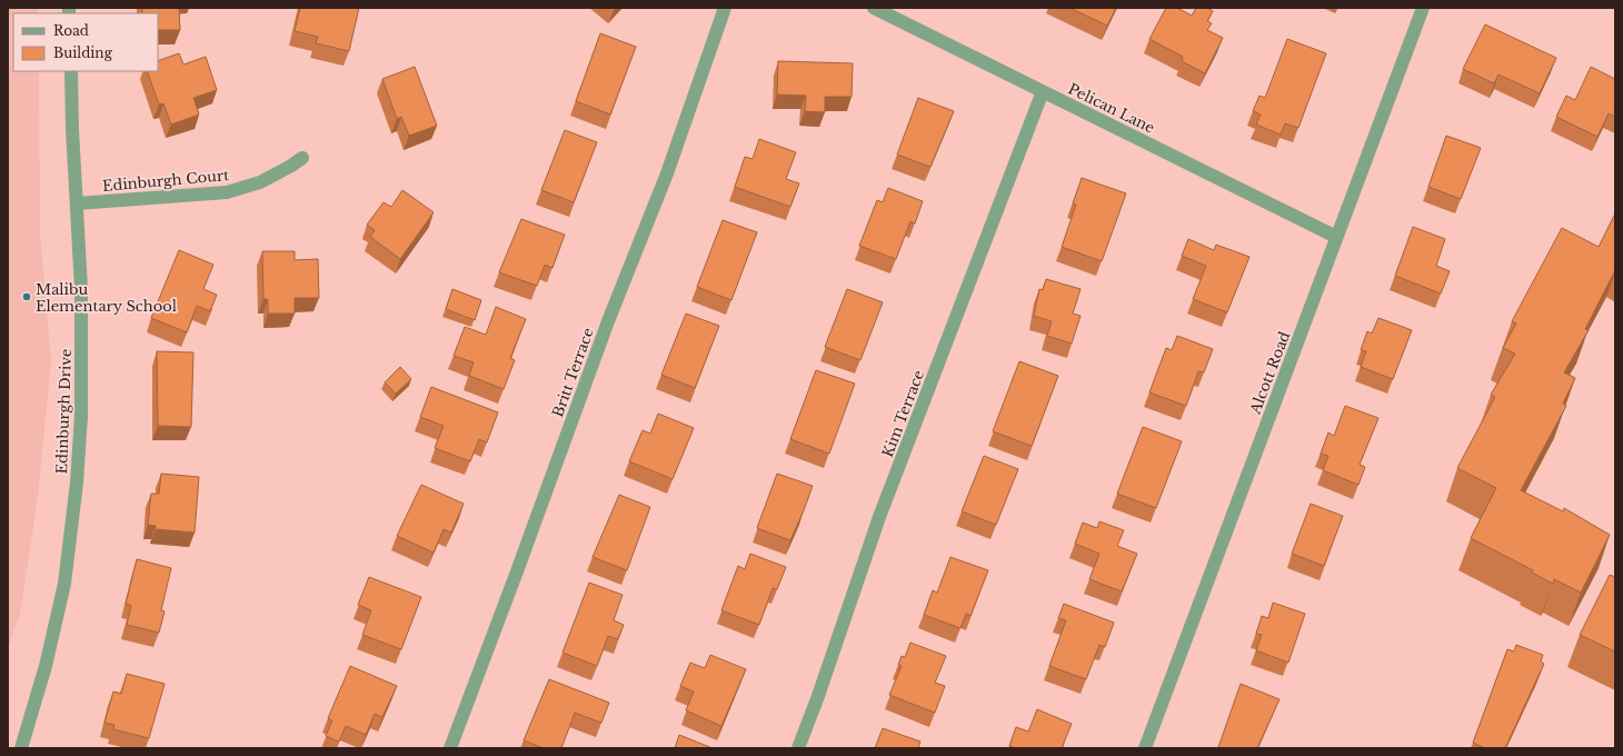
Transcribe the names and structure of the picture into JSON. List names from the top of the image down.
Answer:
{
  "streets": {
    "street": [
      "Pelican Lane",
      "Edinburgh Court",
      "Britt Terrace",
      "Alcott Road",
      "Edinburgh Drive",
      "Kim Terrace"
    ]
  },
  "crossings": [
    ["Pelican Lane", "Alcott Road"],
    ["Pelican Lane", "Kim Terrace"],
    ["Edinburgh Court", "Edinburgh Drive"]
  ],
  "places": ["Malibu Elementary School"],
  "legend": ["Road", "Building"]
}
